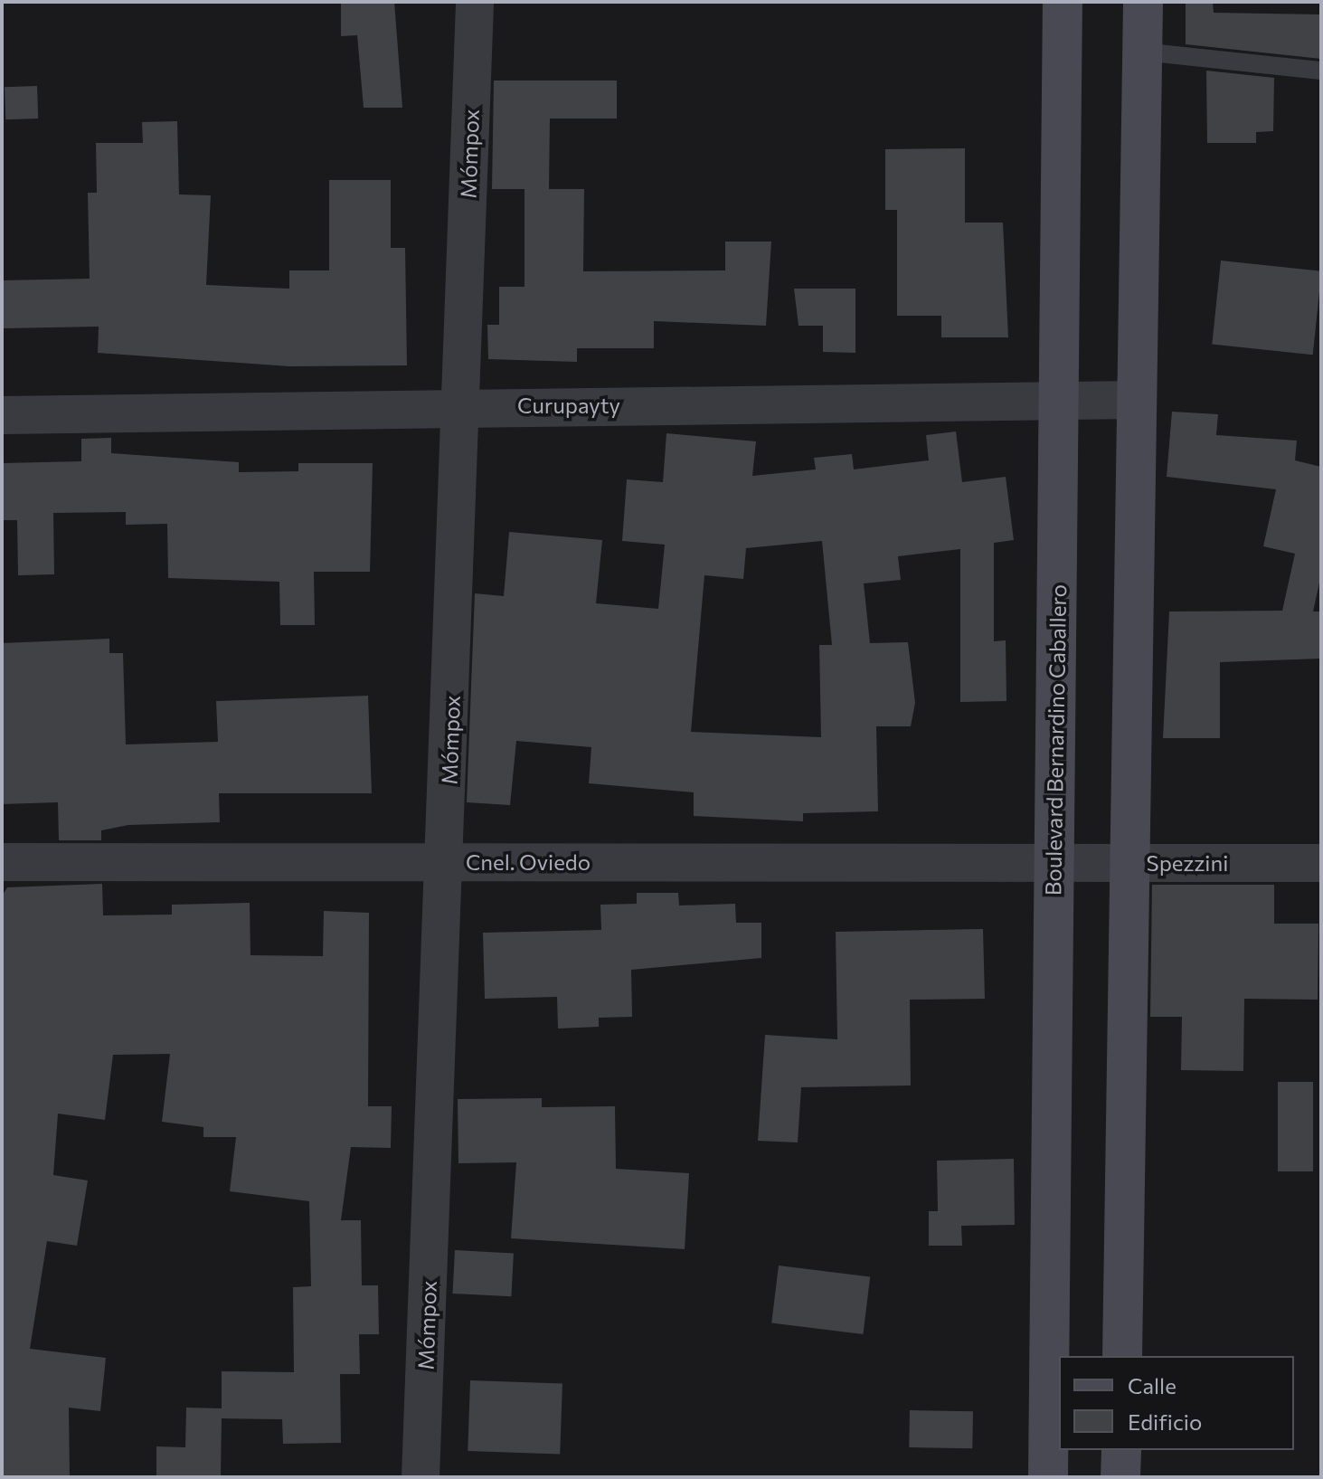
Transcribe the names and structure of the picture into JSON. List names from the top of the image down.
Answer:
{
  "streets": {
    "main road": ["Boulevard Bernardino Caballero"],
    "street": [
      "Mómpox",
      "Curupayty",
      "Cnel. Oviedo",
      "Spezzini"
    ]
  },
  "crossings": [
    ["Mómpox", "Curupayty"],
    ["Mómpox", "Cnel. Oviedo"],
    ["Curupayty", "Boulevard Bernardino Caballero"],
    ["Boulevard Bernardino Caballero", "Cnel. Oviedo"],
    ["Boulevard Bernardino Caballero", "Spezzini"],
    ["Cnel. Oviedo", "Spezzini"]
  ],
  "legend": ["Calle", "Edificio"]
}
